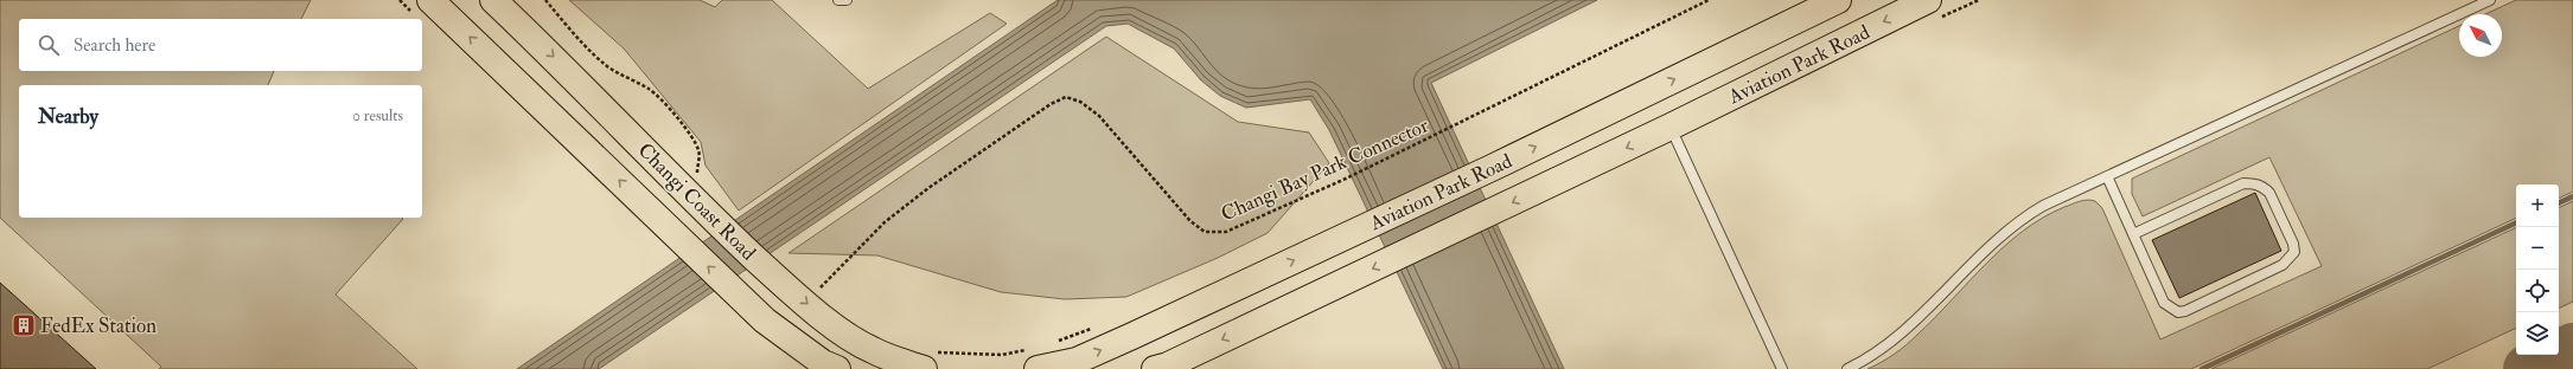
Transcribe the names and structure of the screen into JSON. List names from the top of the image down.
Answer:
{
  "streets": {
    "main road": ["Aviation Park Road", "Changi Coast Road"],
    "path": ["Changi Bay Park Connector"]
  },
  "places": {
    "building": ["FedEx Station"]
  },
  "north": "top left",
  "page": {
    "search": "Search here",
    "heading": ["Nearby", "0 results"],
    "map_buttons": ["+", "−"]
  }
}
